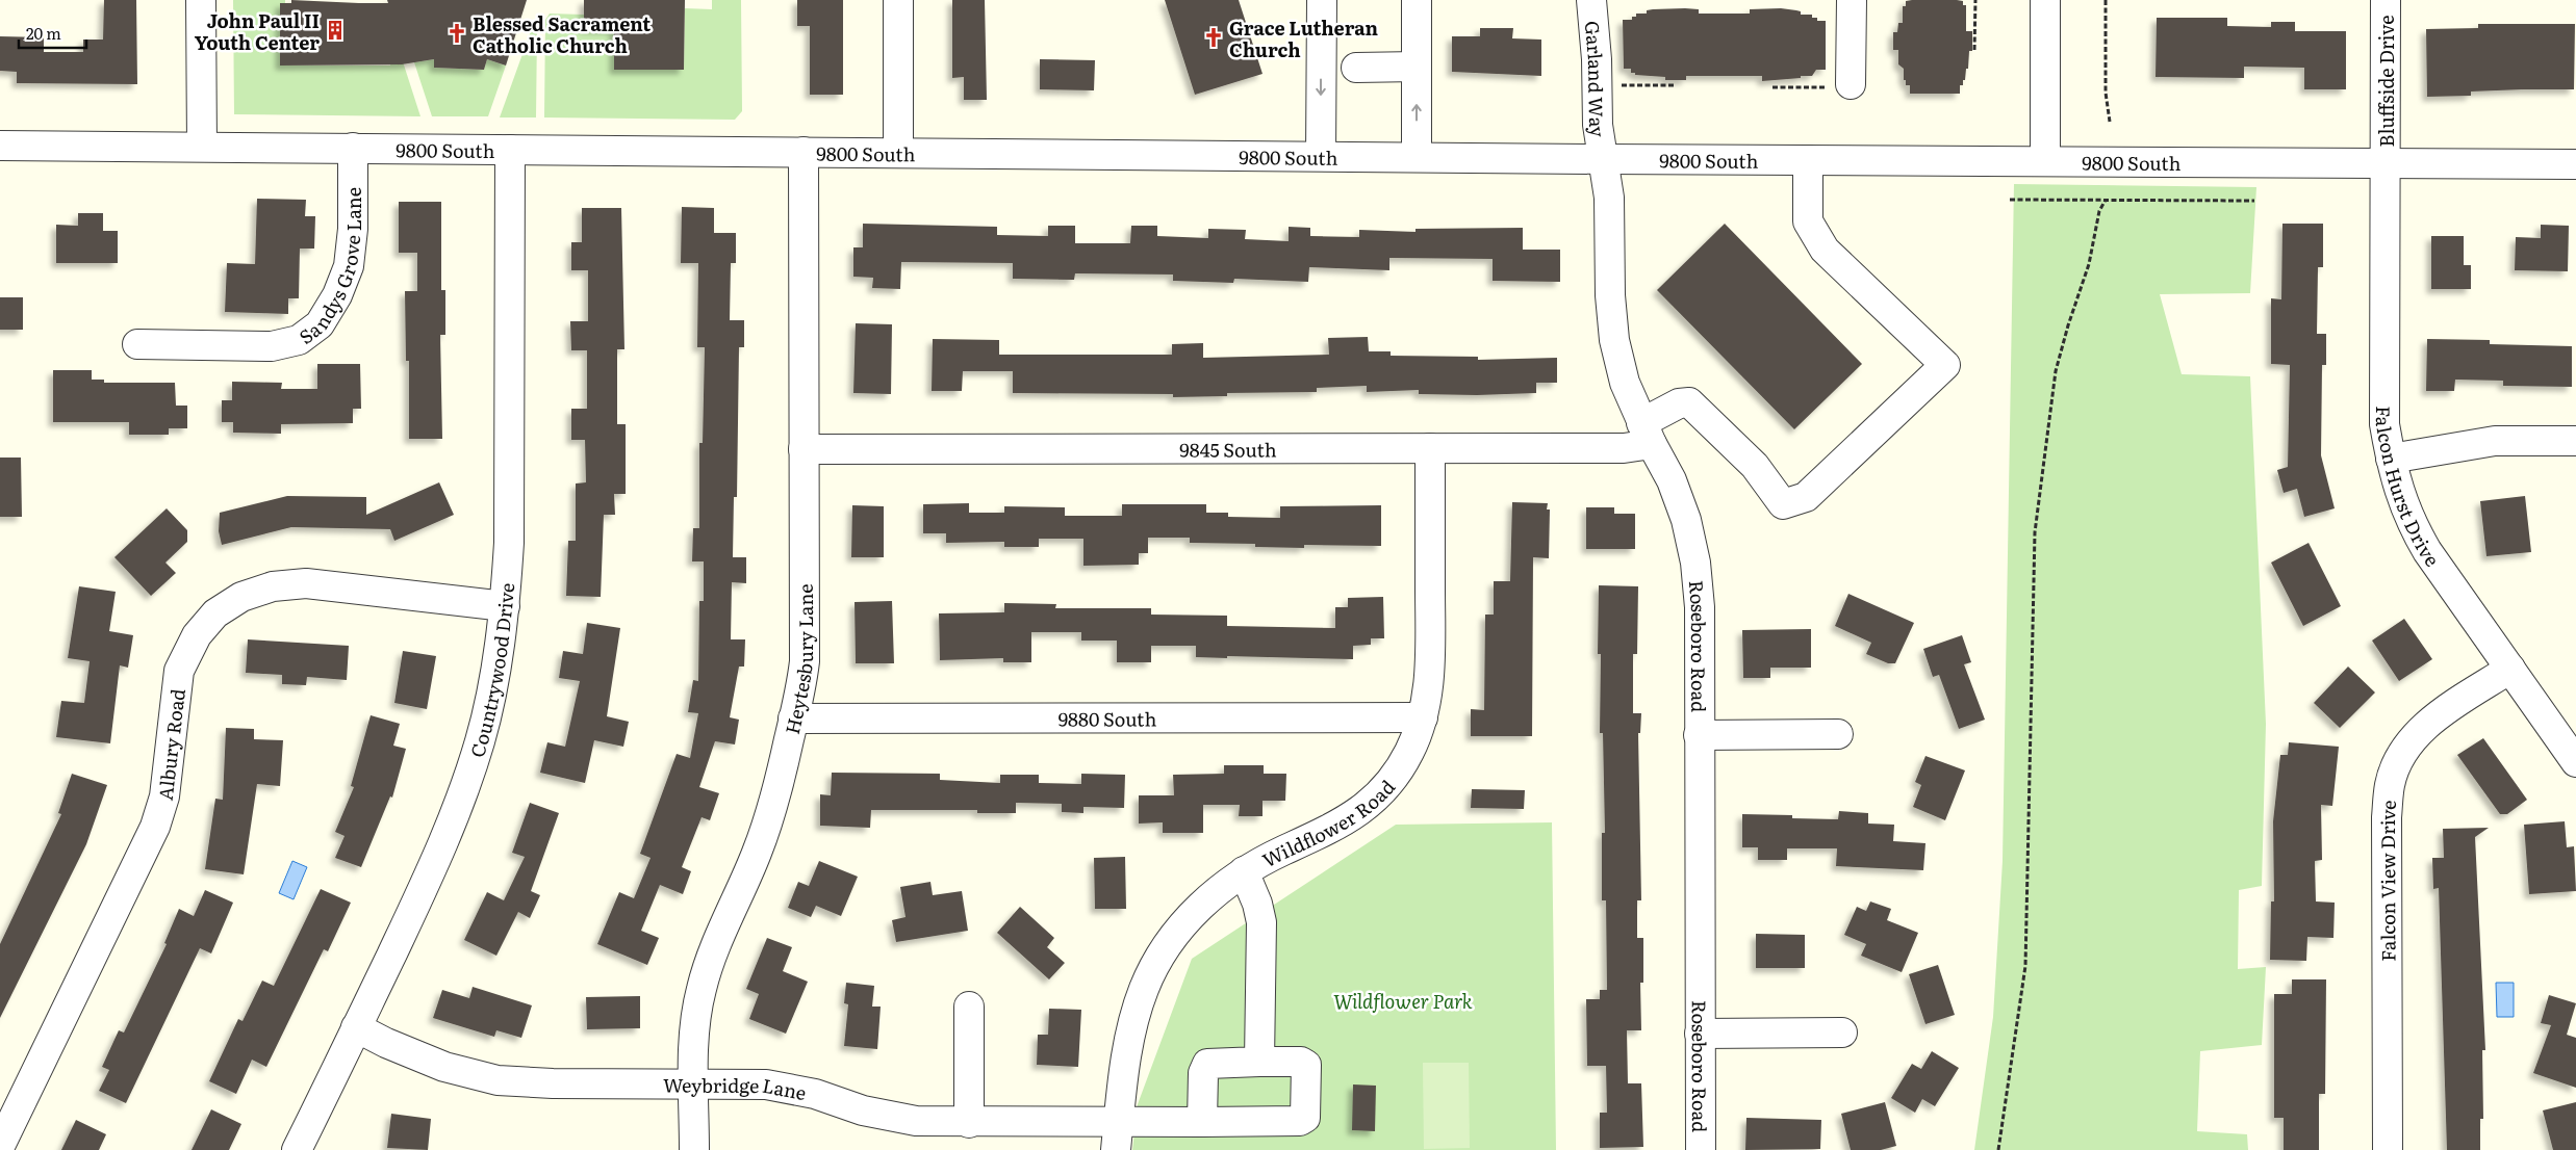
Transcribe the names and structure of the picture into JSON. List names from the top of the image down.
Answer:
{
  "streets": {
    "street": [
      "Garland Way",
      "Bluffside Drive",
      "9800 South",
      "Sandys Grove Lane",
      "9845 South",
      "Falcon Hurst Drive",
      "Roseboro Road",
      "Heytesbury Lane",
      "Countrywood Drive",
      "9880 South",
      "Albury Road",
      "Wildflower Road",
      "Falcon View Drive",
      "Weybridge Lane"
    ]
  },
  "crossings": [
    ["Garland Way", "9800 South"],
    ["Garland Way", "Roseboro Road"],
    ["Bluffside Drive", "9800 South"],
    ["Bluffside Drive", "Falcon Hurst Drive"],
    ["9800 South", "Sandys Grove Lane"],
    ["9800 South", "9845 South"],
    ["9800 South", "Falcon Hurst Drive"],
    ["9800 South", "Roseboro Road"],
    ["9800 South", "Heytesbury Lane"],
    ["9800 South", "Countrywood Drive"],
    ["9845 South", "Roseboro Road"],
    ["9845 South", "Heytesbury Lane"],
    ["9845 South", "Wildflower Road"],
    ["Falcon Hurst Drive", "Falcon View Drive"],
    ["Heytesbury Lane", "9880 South"],
    ["Heytesbury Lane", "Weybridge Lane"],
    ["Countrywood Drive", "Albury Road"],
    ["Countrywood Drive", "Weybridge Lane"],
    ["9880 South", "Wildflower Road"],
    ["Wildflower Road", "Weybridge Lane"]
  ],
  "parks": ["Wildflower Park"],
  "places": {
    "building": ["John Paul II Youth Center"],
    "church": ["Blessed Sacrament Catholic Church", "Grace Lutheran Church"]
  },
  "scale_bar": "20 m"
}
